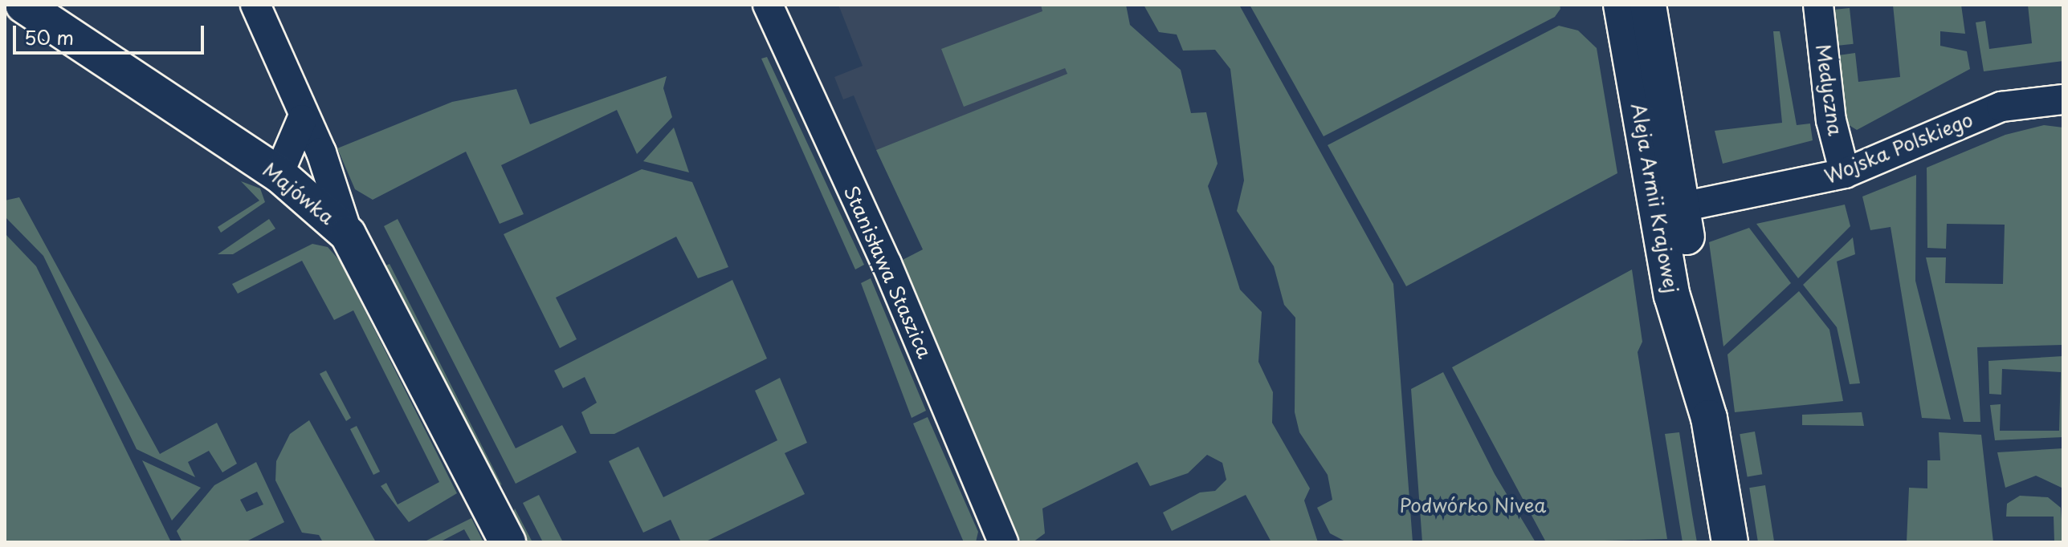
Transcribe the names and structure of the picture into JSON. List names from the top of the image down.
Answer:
{
  "streets": {
    "street": [
      "Medyczna",
      "Wojska Polskiego",
      "Majówka",
      "Aleja Armii Krajowej",
      "Stanisława Staszica"
    ]
  },
  "crossings": [
    ["Medyczna", "Wojska Polskiego"],
    ["Wojska Polskiego", "Aleja Armii Krajowej"]
  ],
  "parks": ["Podwórko Nivea"],
  "scale_bar": "50 m"
}
